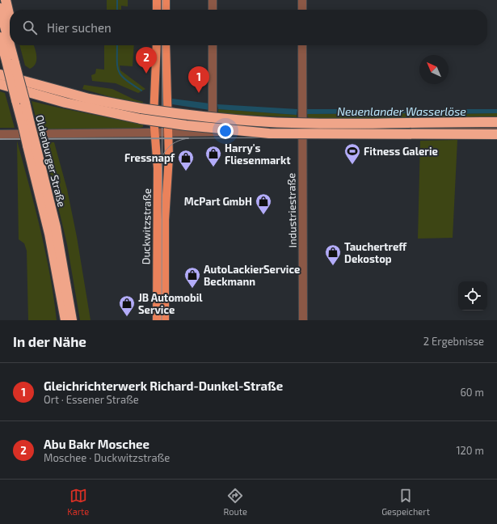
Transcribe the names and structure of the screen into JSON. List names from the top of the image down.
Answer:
{
  "streets": {
    "highway": ["Oldenburger Straße"],
    "main road": ["Duckwitzstraße"],
    "street": ["Industriestraße"]
  },
  "water": ["Neuenlander Wasserlöse"],
  "places": {
    "sports": ["Fitness Galerie"],
    "shop": [
      "Harry's Fliesenmarkt",
      "Fressnapf",
      "McPart GmbH",
      "Tauchertreff Dekostop",
      "AutoLackierService Beckmann",
      "JB Automobil Service"
    ]
  },
  "north": "top left",
  "page": {
    "search": "Hier suchen",
    "pins": ["2", "1"],
    "heading": ["In der Nähe", "2 Ergebnisse"],
    "list": [
      {
        "mark": "1",
        "name": "Gleichrichterwerk Richard-Dunkel-Straße",
        "note": "Ort · Essener Straße",
        "value": "60 m"
      },
      {
        "mark": "2",
        "name": "Abu Bakr Moschee",
        "note": "Moschee · Duckwitzstraße",
        "value": "120 m"
      }
    ],
    "nav": ["Karte", "Route", "Gespeichert"]
  }
}
